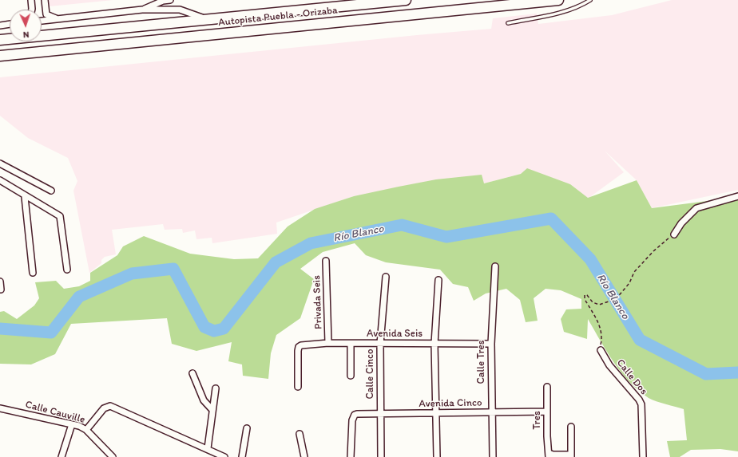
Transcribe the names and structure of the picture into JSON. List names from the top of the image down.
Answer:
{
  "streets": {
    "highway": ["Autopista Puebla - Orizaba"],
    "street": [
      "Privada Seis",
      "Avenida Seis",
      "Calle Tres",
      "Calle Cinco",
      "Calle Dos",
      "Avenida Cinco",
      "Calle Cauville",
      "Tres"
    ]
  },
  "crossings": [
    ["Privada Seis", "Avenida Seis"],
    ["Avenida Seis", "Calle Tres"],
    ["Avenida Seis", "Calle Cinco"],
    ["Calle Tres", "Avenida Cinco"],
    ["Calle Cinco", "Avenida Cinco"],
    ["Avenida Cinco", "Tres"]
  ],
  "water": ["Río Blanco"],
  "north": "bottom"
}
